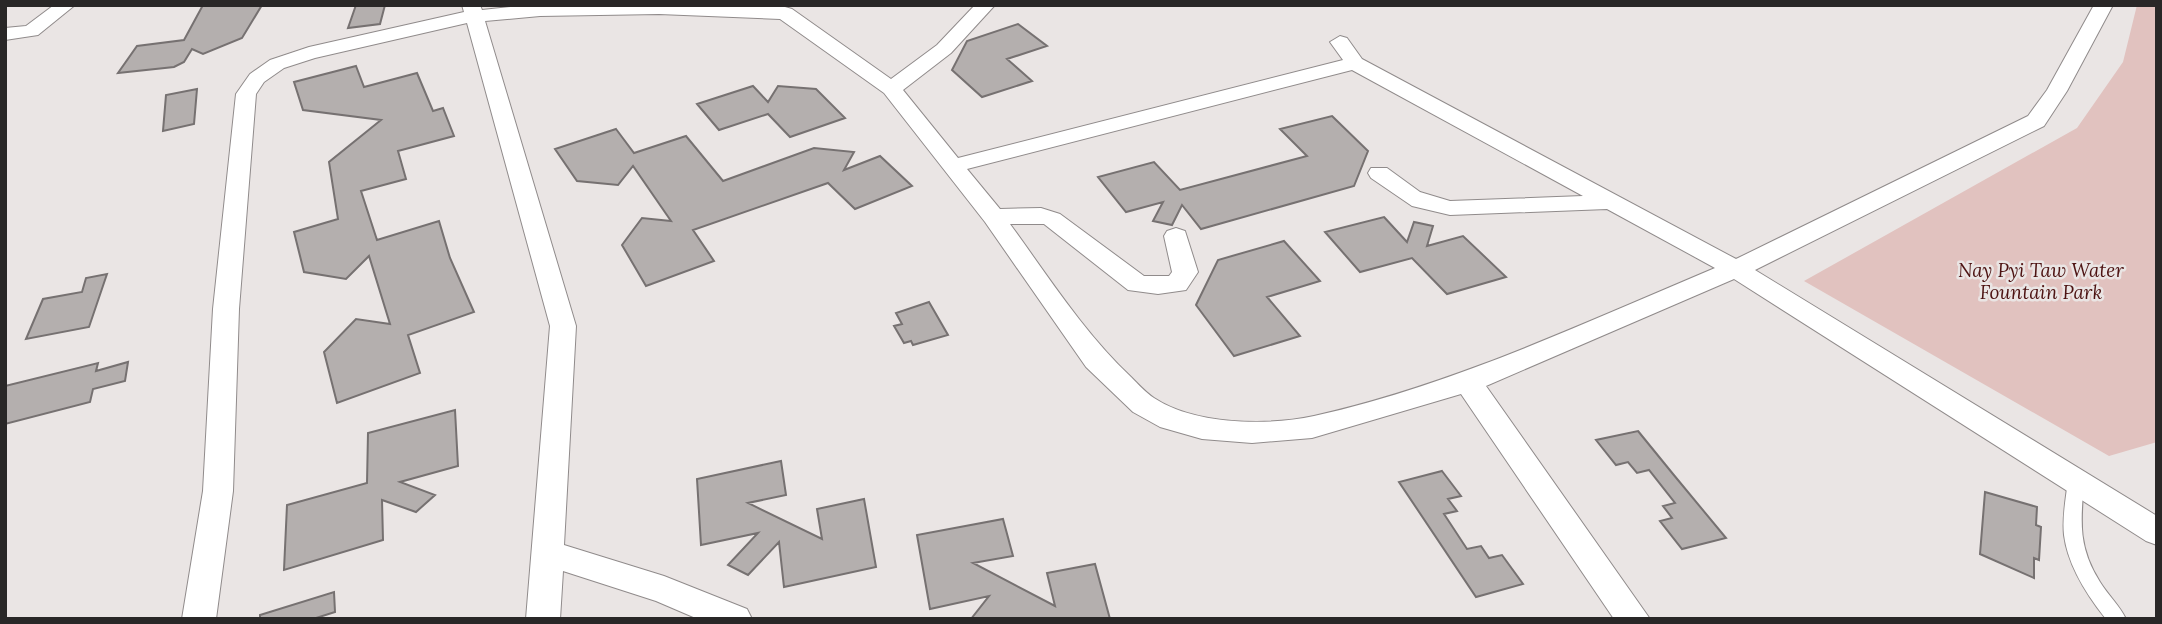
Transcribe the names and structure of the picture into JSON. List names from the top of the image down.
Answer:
{
  "parks": ["Nay Pyi Taw Water Fountain Park"]
}
